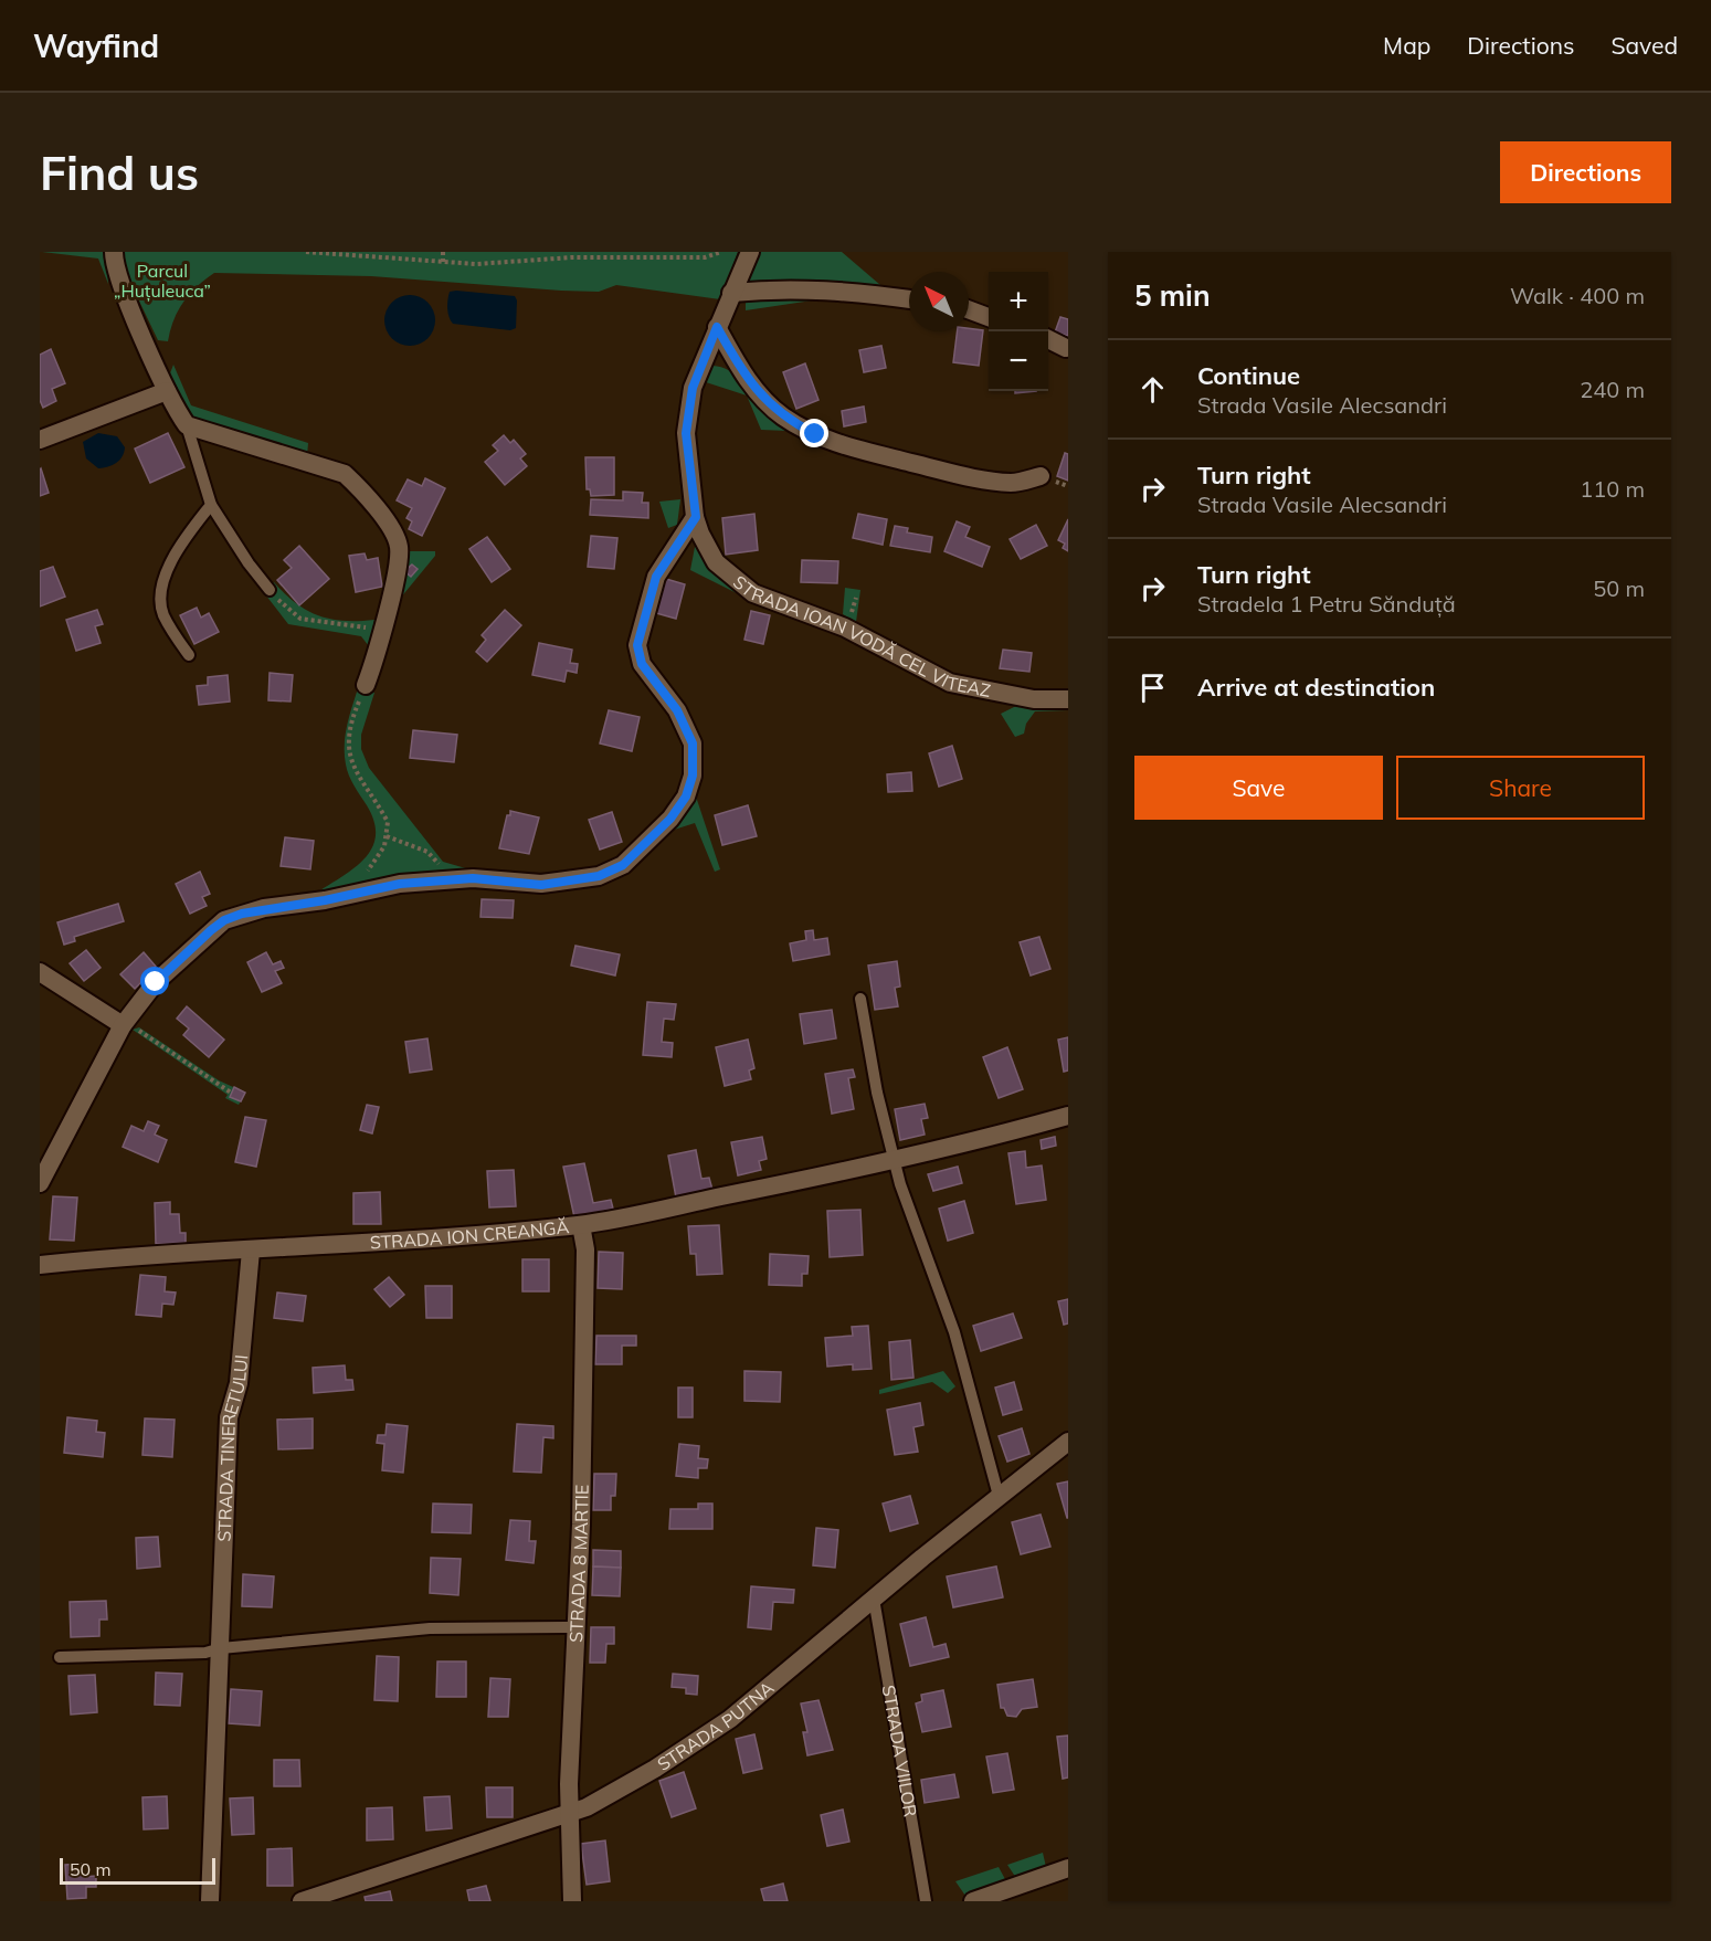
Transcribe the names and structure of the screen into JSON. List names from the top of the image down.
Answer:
{
  "streets": {
    "street": [
      "STRADA IOAN VODĂ CEL VITEAZ",
      "STRADA ION CREANGĂ",
      "STRADA TINERETULUI",
      "STRADA 8 MARTIE",
      "STRADA PUTNA"
    ],
    "lane": ["STRADA VIILOR"]
  },
  "crossings": [
    ["STRADA ION CREANGĂ", "STRADA TINERETULUI"],
    ["STRADA ION CREANGĂ", "STRADA 8 MARTIE"],
    ["STRADA 8 MARTIE", "STRADA PUTNA"],
    ["STRADA PUTNA", "STRADA VIILOR"]
  ],
  "parks": ["Parcul „Huțuleuca”"],
  "scale_bar": "50 m",
  "north": "top left",
  "page": {
    "header": "Wayfind",
    "nav": ["Map", "Directions", "Saved"],
    "buttons": [
      "Directions",
      ["Save", "Share"]
    ],
    "title": "Find us",
    "heading": ["5 min", "Walk · 400 m"],
    "map_buttons": ["+", "−"],
    "list": [
      ["Continue", "Strada Vasile Alecsandri", "240 m"],
      ["Turn right", "Strada Vasile Alecsandri", "110 m"],
      ["Turn right", "Stradela 1 Petru Sănduță", "50 m"],
      "Arrive at destination"
    ],
    "scale": "50 m"
  }
}
